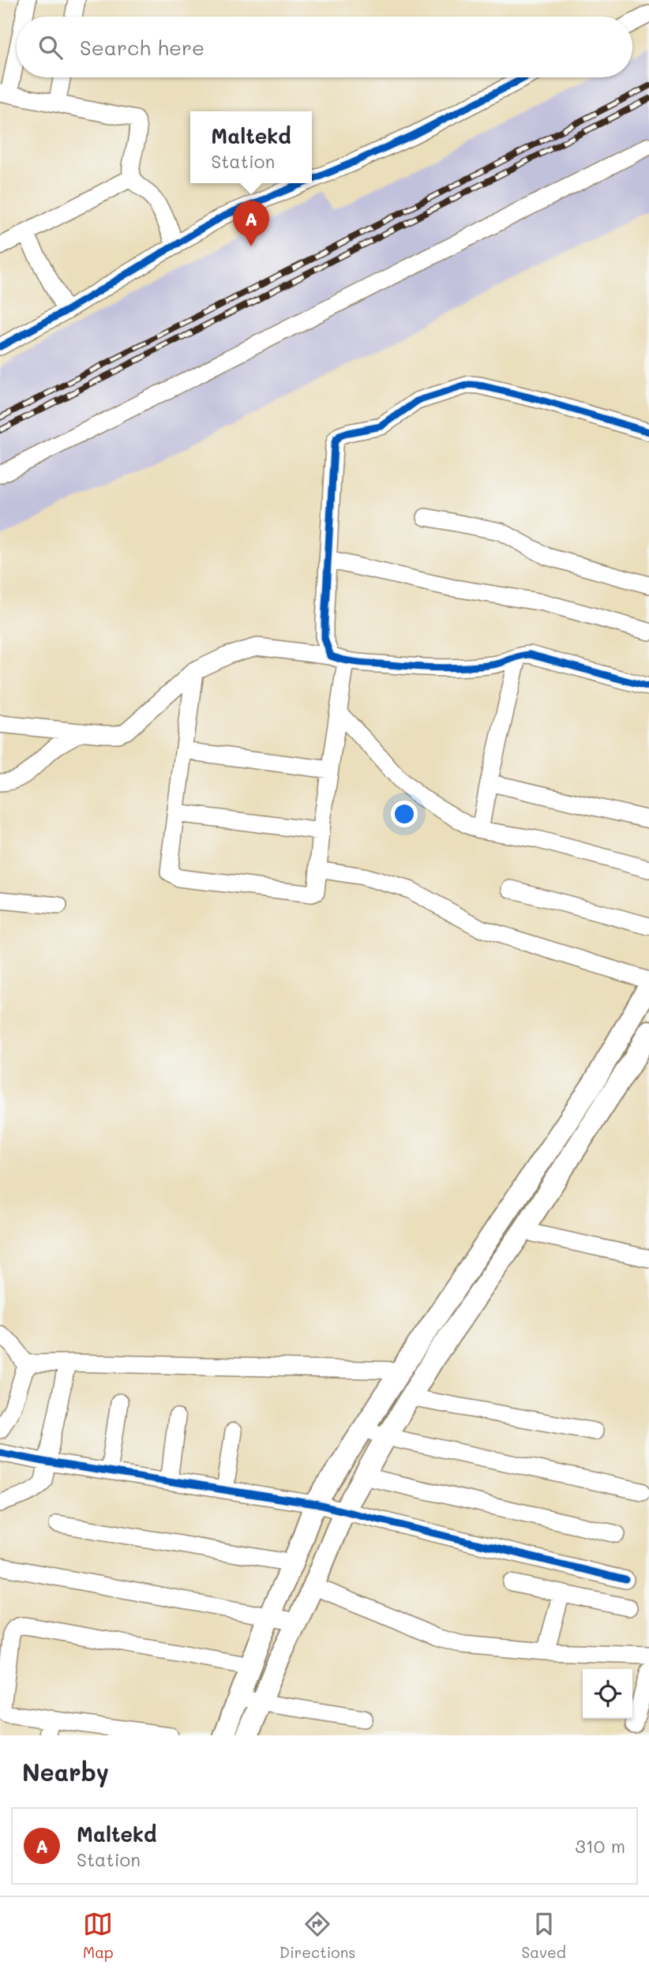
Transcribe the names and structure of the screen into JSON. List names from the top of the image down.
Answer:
{
  "page": {
    "search": "Search here",
    "popup": ["Maltekd", "Station"],
    "pins": "A",
    "heading": "Nearby",
    "list": [
      {
        "mark": "A",
        "name": "Maltekd",
        "note": "Station",
        "value": "310 m"
      }
    ],
    "nav": ["Map", "Directions", "Saved"]
  }
}
